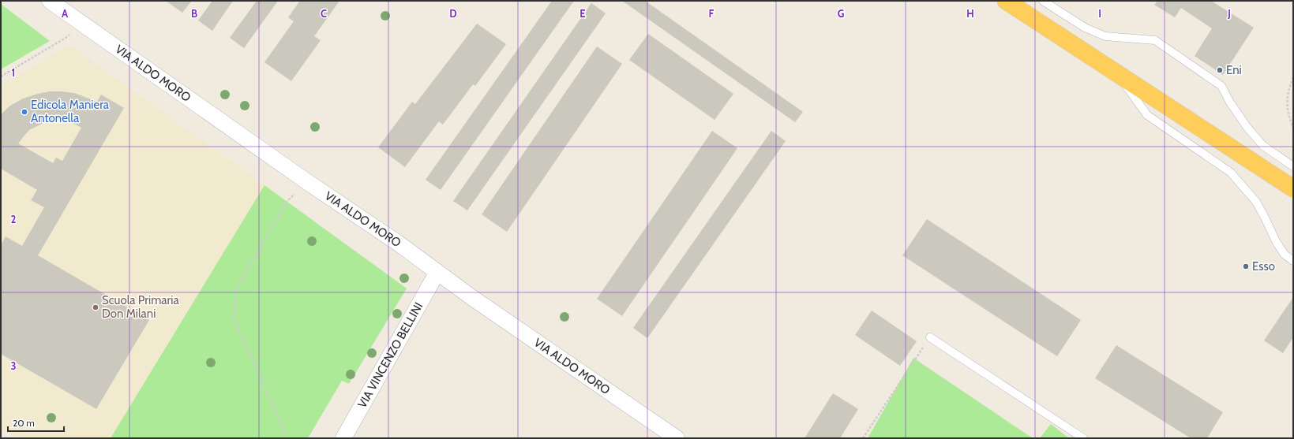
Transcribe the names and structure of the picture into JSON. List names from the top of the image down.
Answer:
{
  "streets": {
    "street": ["VIA ALDO MORO", "VIA VINCENZO BELLINI"]
  },
  "crossings": [
    ["VIA ALDO MORO", "VIA VINCENZO BELLINI"]
  ],
  "places": [
    "Eni",
    "Edicola Maniera Antonella",
    "Esso",
    "Scuola Primaria Don Milani"
  ],
  "scale_bar": "20 m",
  "grid": {
    "columns": [
      "A",
      "B",
      "C",
      "D",
      "E",
      "F",
      "G",
      "H",
      "I",
      "J"
    ],
    "rows": ["1", "2", "3"]
  }
}
